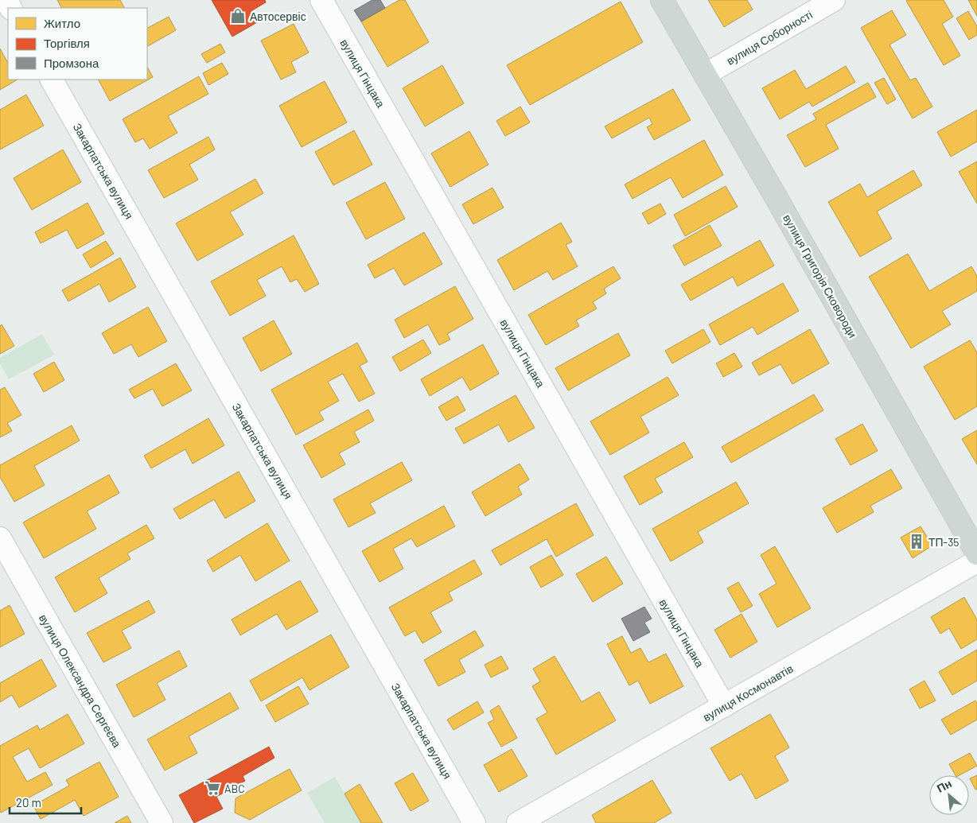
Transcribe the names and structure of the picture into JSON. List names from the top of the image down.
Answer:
{
  "streets": {
    "main road": ["вулиця Григорія Сковороди"],
    "street": [
      "вулиця Соборності",
      "вулиця Гінцака",
      "Закарпатська вулиця",
      "вулиця Олександра Сергеєва",
      "вулиця Космонавтів"
    ]
  },
  "crossings": [
    ["вулиця Соборності", "вулиця Григорія Сковороди"],
    ["вулиця Гінцака", "вулиця Космонавтів"]
  ],
  "places": {
    "shop": ["Автосервіс"],
    "building": ["ТП-35"],
    "supermarket": ["ABC"]
  },
  "legend": ["Житло", "Торгівля", "Промзона"],
  "scale_bar": "20 m",
  "north": "top left"
}
